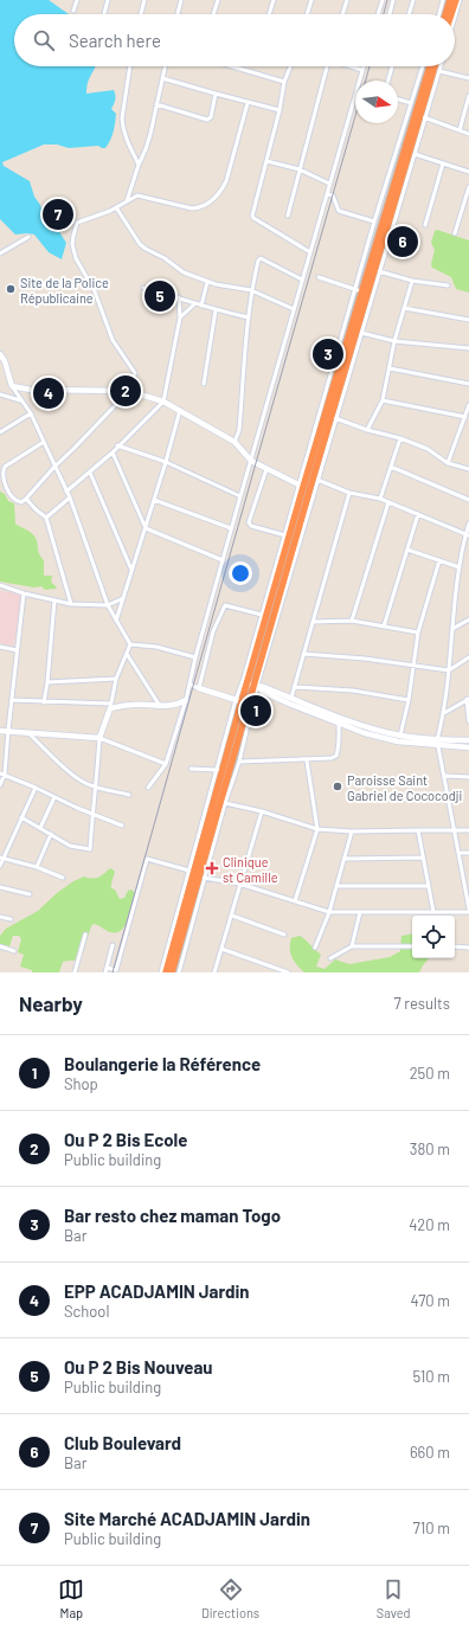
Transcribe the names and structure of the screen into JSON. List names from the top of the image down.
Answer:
{
  "places": {
    "other": ["Site de la Police Républicaine", "Paroisse Saint Gabriel de Cococodji"],
    "health": ["Clinique st Camille"]
  },
  "north": "right",
  "page": {
    "search": "Search here",
    "pins": [
      "7",
      "6",
      "5",
      "3",
      "2",
      "4",
      "1"
    ],
    "heading": ["Nearby", "7 results"],
    "list": [
      {
        "mark": "1",
        "name": "Boulangerie la Référence",
        "note": "Shop",
        "value": "250 m"
      },
      {
        "mark": "2",
        "name": "Ou P 2 Bis Ecole",
        "note": "Public building",
        "value": "380 m"
      },
      {
        "mark": "3",
        "name": "Bar resto chez maman Togo",
        "note": "Bar",
        "value": "420 m"
      },
      {
        "mark": "4",
        "name": "EPP ACADJAMIN Jardin",
        "note": "School",
        "value": "470 m"
      },
      {
        "mark": "5",
        "name": "Ou P 2 Bis Nouveau",
        "note": "Public building",
        "value": "510 m"
      },
      {
        "mark": "6",
        "name": "Club Boulevard",
        "note": "Bar",
        "value": "660 m"
      },
      {
        "mark": "7",
        "name": "Site Marché ACADJAMIN Jardin",
        "note": "Public building",
        "value": "710 m"
      }
    ],
    "nav": ["Map", "Directions", "Saved"]
  }
}
